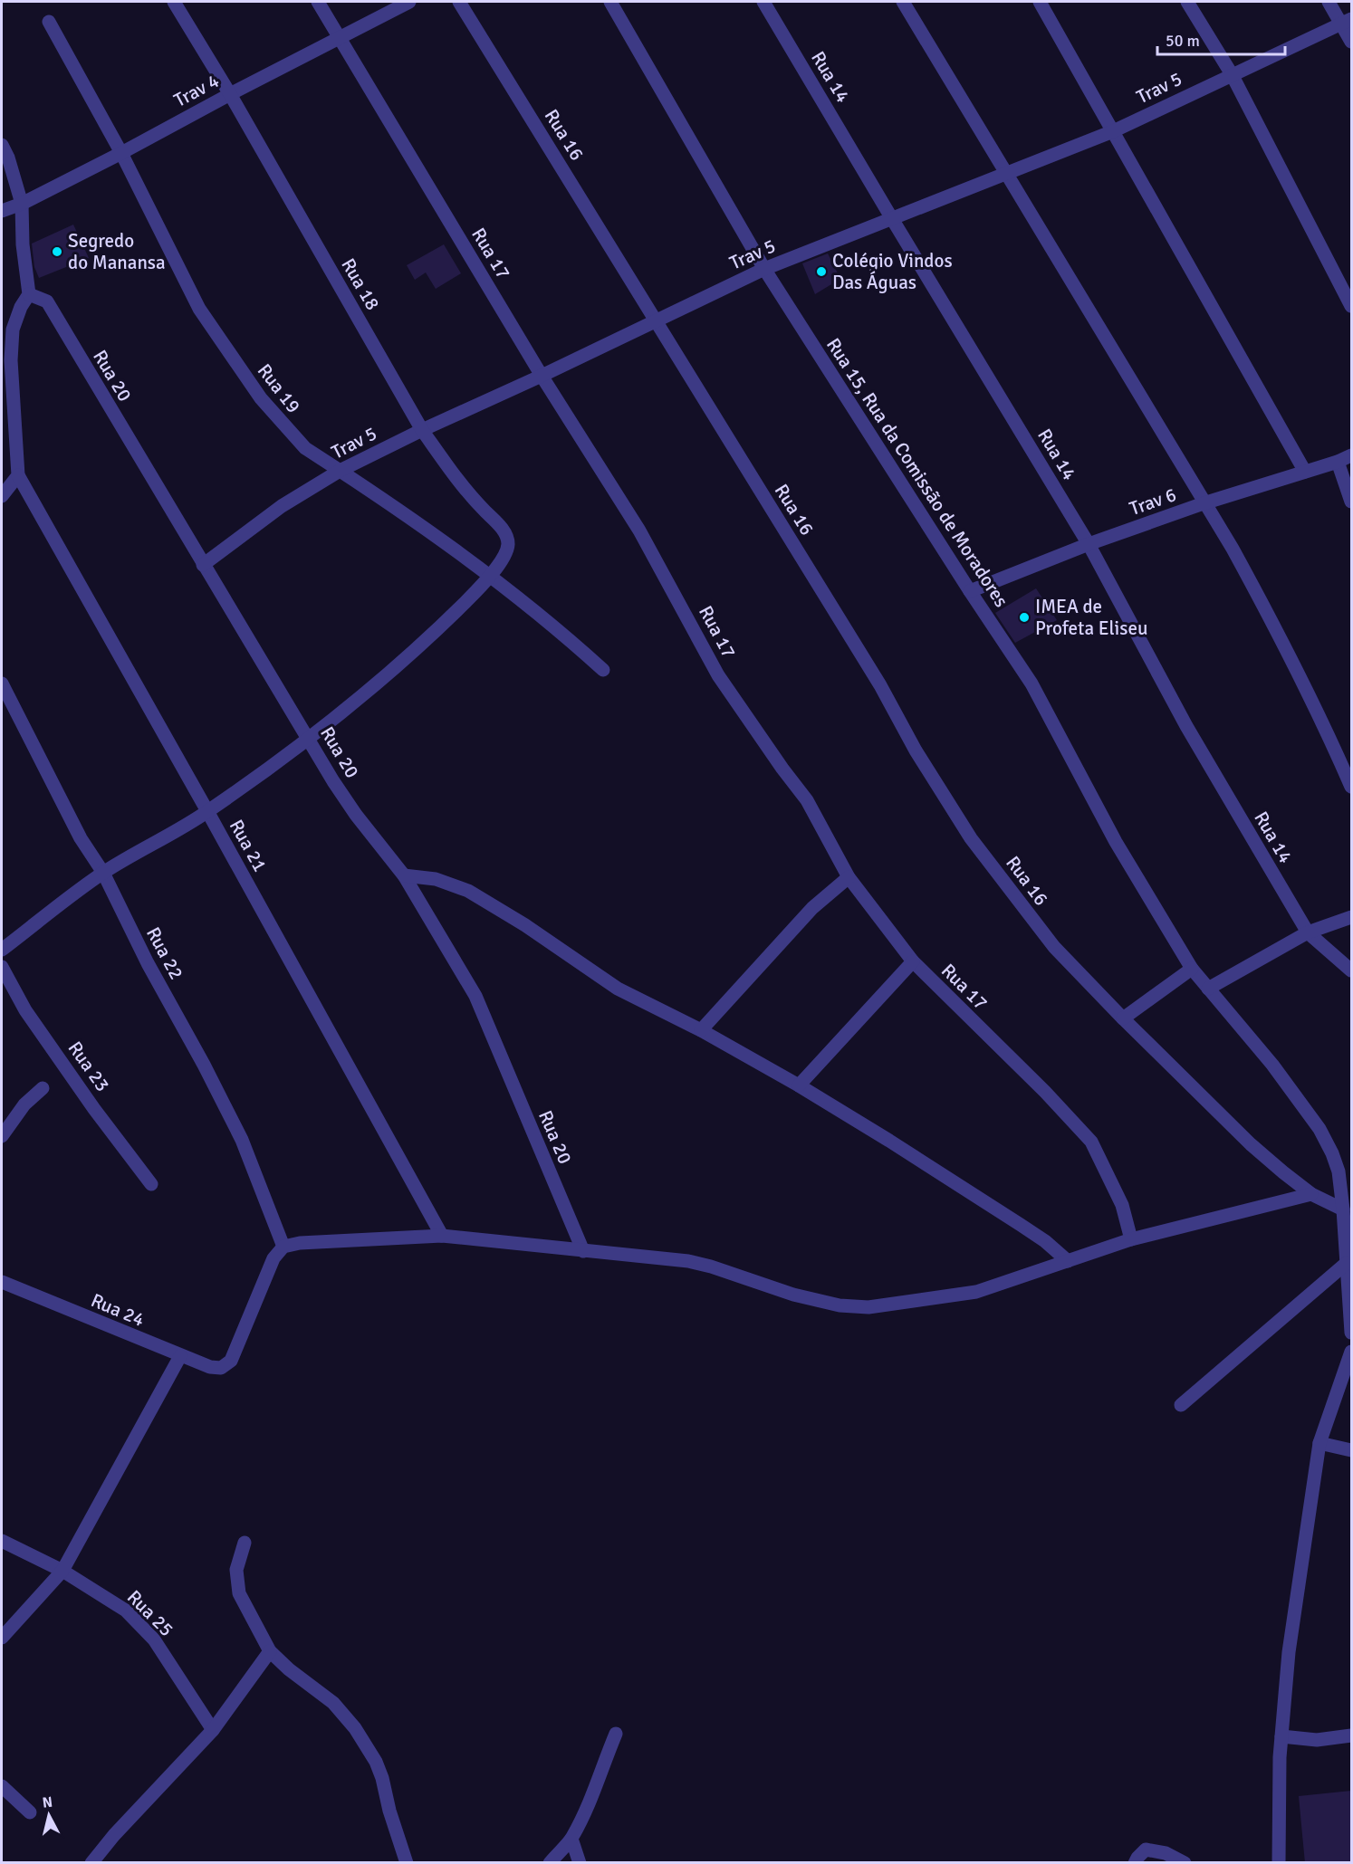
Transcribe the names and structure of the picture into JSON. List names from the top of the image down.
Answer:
{
  "streets": {
    "street": [
      "Rua 14",
      "Trav 5",
      "Trav 4",
      "Rua 16",
      "Rua 17",
      "Rua 18",
      "Rua 20",
      "Rua 19",
      "Rua 15, Rua da Comissão de Moradores",
      "Trav 6",
      "Rua 21",
      "Rua 22",
      "Rua 23",
      "Rua 24",
      "Rua 25"
    ]
  },
  "crossings": [
    ["Rua 14", "Trav 5"],
    ["Rua 14", "Trav 6"],
    ["Trav 5", "Rua 16"],
    ["Trav 5", "Rua 17"],
    ["Trav 5", "Rua 18"],
    ["Trav 5", "Rua 20"],
    ["Trav 5", "Rua 19"],
    ["Trav 5", "Rua 15, Rua da Comissão de Moradores"],
    ["Trav 4", "Rua 17"],
    ["Trav 4", "Rua 18"],
    ["Trav 4", "Rua 19"],
    ["Rua 16", "Rua 15, Rua da Comissão de Moradores"],
    ["Rua 18", "Rua 20"],
    ["Rua 18", "Rua 19"],
    ["Rua 18", "Rua 21"],
    ["Rua 18", "Rua 22"],
    ["Rua 15, Rua da Comissão de Moradores", "Trav 6"],
    ["Rua 22", "Rua 24"]
  ],
  "places": ["Segredo do Manansa", "Colégio Vindos Das Águas", "IMEA de Profeta Eliseu"],
  "scale_bar": "50 m",
  "north": "top"
}
